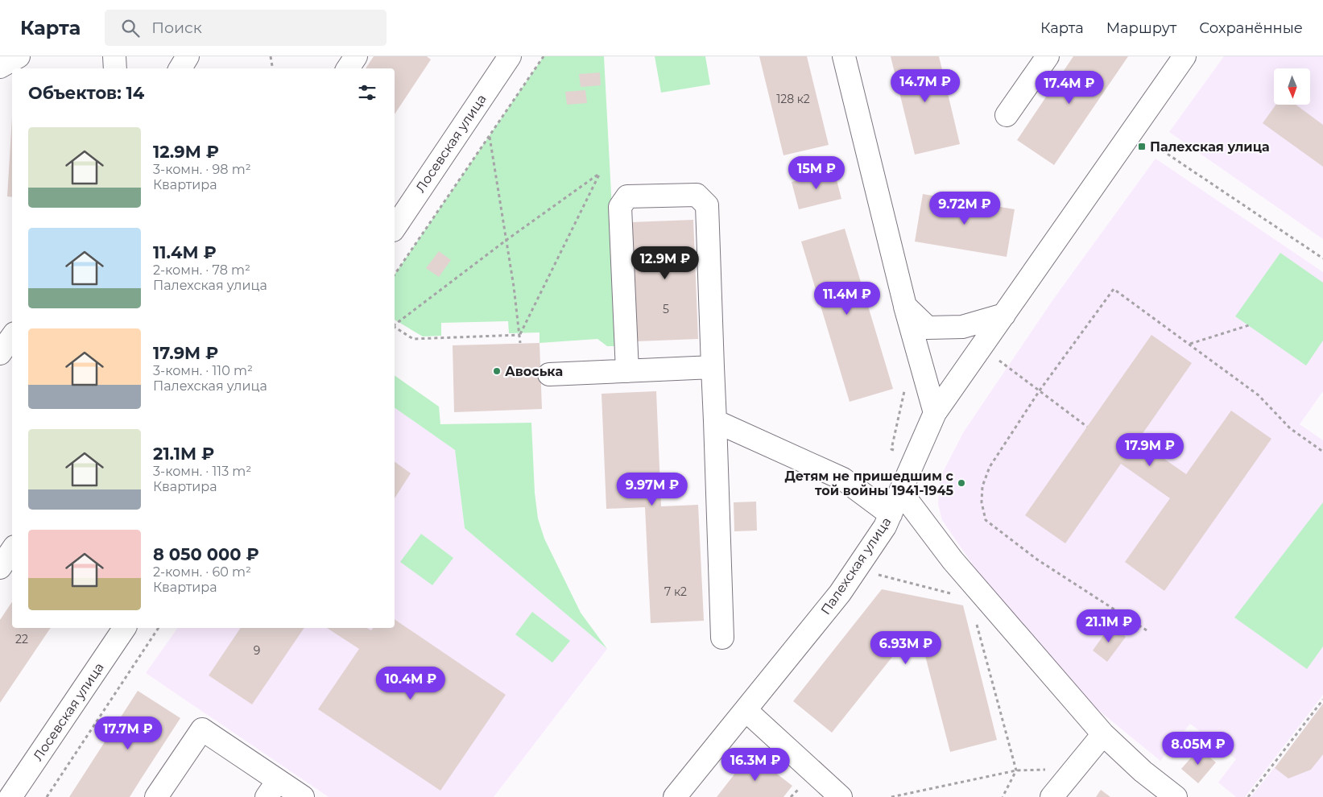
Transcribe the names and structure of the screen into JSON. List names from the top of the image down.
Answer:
{
  "streets": {
    "street": ["Лосевская улица", "Палехская улица"]
  },
  "places": {
    "transit": ["Палехская улица"],
    "other": ["Авоська", "Детям не пришедшим с той войны 1941-1945"]
  },
  "house_numbers": [
    "128 к2",
    "5",
    "7 к2",
    "22",
    "9"
  ],
  "north": "bottom",
  "page": {
    "header": "Карта",
    "search": "Поиск",
    "nav": ["Карта", "Маршрут", "Сохранённые"],
    "heading": "Объектов: 14",
    "price": [
      "14.7M ₽",
      "17.4M ₽",
      "15M ₽",
      "9.72M ₽",
      "12.9M ₽",
      "11.4M ₽",
      "17.9M ₽",
      "9.97M ₽",
      "21.1M ₽",
      "6.93M ₽",
      "10.4M ₽",
      "17.7M ₽",
      "8.05M ₽",
      "16.3M ₽"
    ],
    "list": [
      {
        "name": "12.9M ₽",
        "note": "3-комн. · 98 m² · Квартира"
      },
      {
        "name": "11.4M ₽",
        "note": "2-комн. · 78 m² · Палехская улица"
      },
      {
        "name": "17.9M ₽",
        "note": "3-комн. · 110 m² · Палехская улица"
      },
      {
        "name": "21.1M ₽",
        "note": "3-комн. · 113 m² · Квартира"
      },
      {
        "name": "8 050 000 ₽",
        "note": "2-комн. · 60 m² · Квартира"
      }
    ]
  }
}
